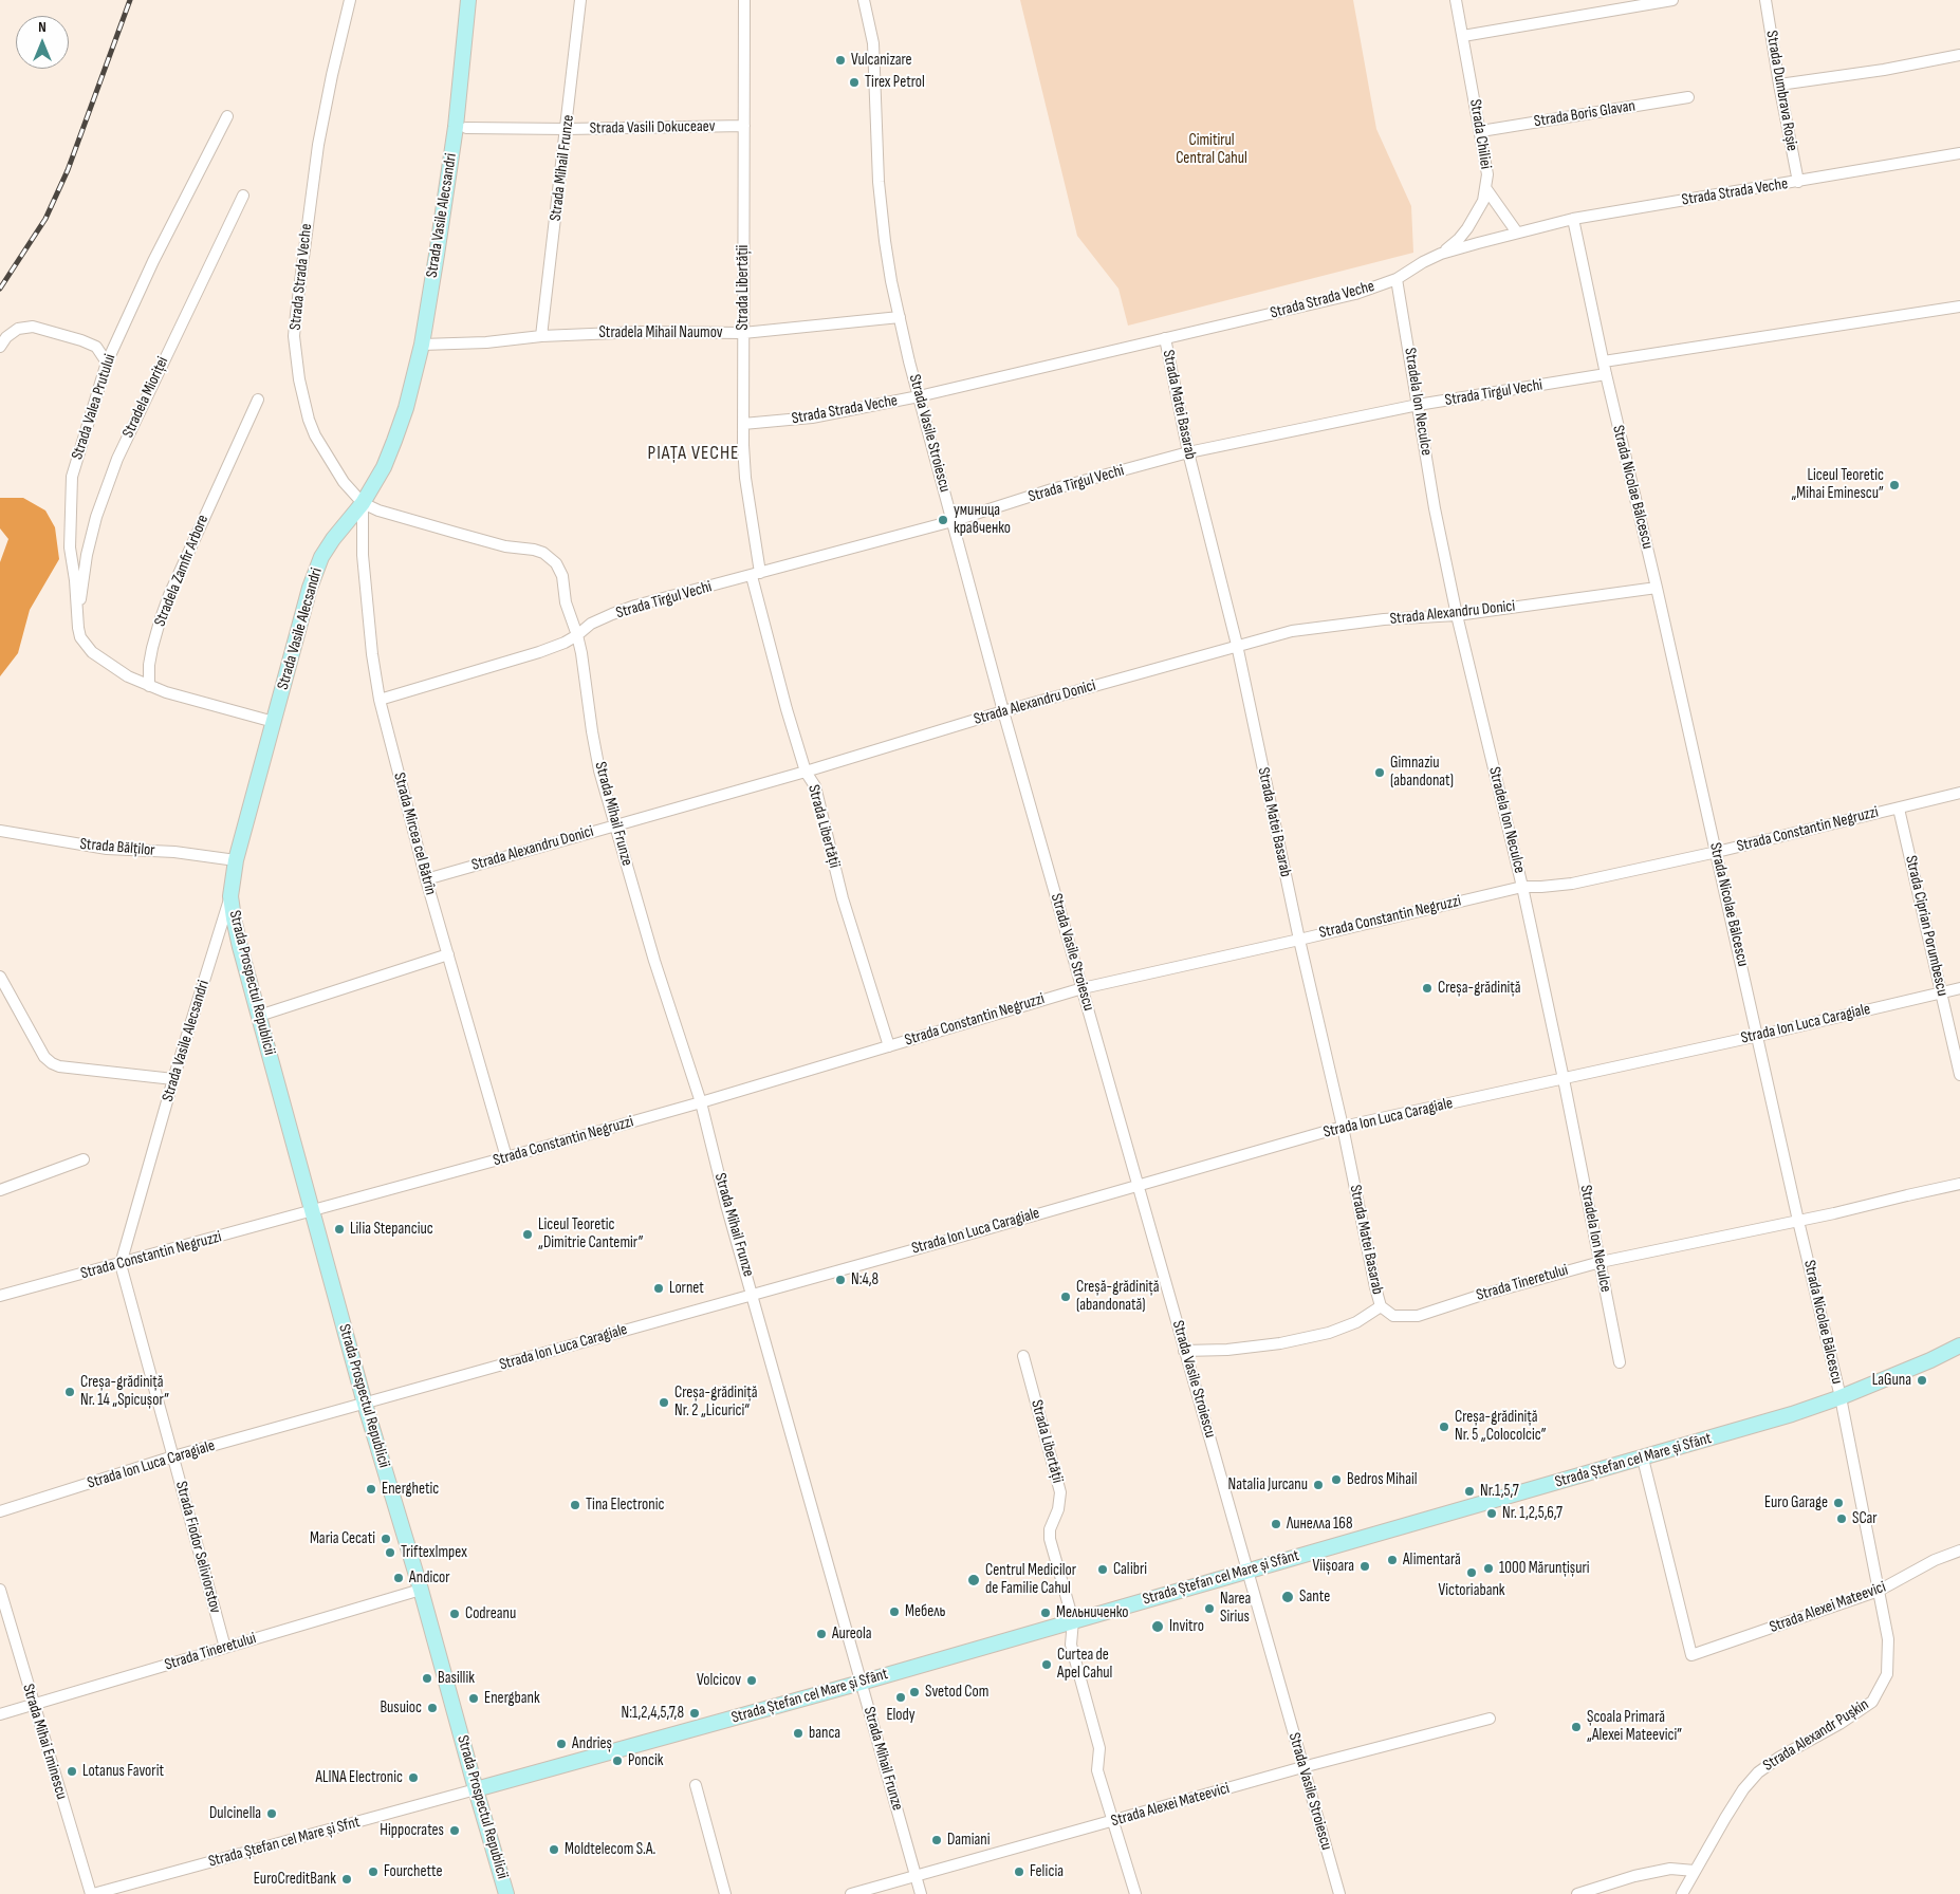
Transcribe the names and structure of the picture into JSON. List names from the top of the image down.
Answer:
{
  "streets": {
    "main road": ["Strada Vasile Alecsandri", "Strada Prospectul Republicii", "Strada Ștefan cel Mare și Sfânt"],
    "street": [
      "Strada Dumbrava Roșie",
      "Strada Boris Glavan",
      "Strada Vasili Dokuceaev",
      "Strada Chiliei",
      "Strada Mihail Frunze",
      "Strada Strada Veche",
      "Strada Libertății",
      "Stradela Mihail Naumov",
      "Strada Tîrgul Vechi",
      "Stradela Mioriței",
      "Stradela Ion Neculce",
      "Strada Matei Basarab",
      "Strada Valea Prutului",
      "Strada Vasile Stroiescu",
      "Strada Nicolae Bălcescu",
      "Stradela Zamfir Arbore",
      "Strada Alexandru Donici",
      "Strada Constantin Negruzzi",
      "Strada Mircea cel Bătrîn",
      "Strada Bălților",
      "Strada Ciprian Porumbescu",
      "Strada Ion Luca Caragiale",
      "Strada Tineretului",
      "Strada Fiodor Seliviorstov",
      "Strada Alexei Mateevici",
      "Strada Alexandr Pușkin",
      "Strada Mihai Eminescu",
      "Strada Ștefan cel Mare și Sfnt"
    ]
  },
  "crossings": [
    ["Strada Dumbrava Roșie", "Strada Strada Veche"],
    ["Strada Boris Glavan", "Strada Chiliei"],
    ["Strada Vasili Dokuceaev", "Strada Mihail Frunze"],
    ["Strada Vasili Dokuceaev", "Strada Libertății"],
    ["Strada Chiliei", "Strada Strada Veche"],
    ["Strada Mihail Frunze", "Strada Strada Veche"],
    ["Strada Mihail Frunze", "Stradela Mihail Naumov"],
    ["Strada Mihail Frunze", "Strada Tîrgul Vechi"],
    ["Strada Mihail Frunze", "Strada Alexandru Donici"],
    ["Strada Mihail Frunze", "Strada Constantin Negruzzi"],
    ["Strada Mihail Frunze", "Strada Ion Luca Caragiale"],
    ["Strada Mihail Frunze", "Strada Ștefan cel Mare și Sfânt"],
    ["Strada Mihail Frunze", "Strada Alexei Mateevici"],
    ["Strada Strada Veche", "Strada Vasile Alecsandri"],
    ["Strada Strada Veche", "Strada Libertății"],
    ["Strada Strada Veche", "Stradela Ion Neculce"],
    ["Strada Strada Veche", "Strada Matei Basarab"],
    ["Strada Strada Veche", "Strada Vasile Stroiescu"],
    ["Strada Strada Veche", "Strada Nicolae Bălcescu"],
    ["Strada Strada Veche", "Strada Mircea cel Bătrîn"],
    ["Strada Vasile Alecsandri", "Stradela Mihail Naumov"],
    ["Strada Vasile Alecsandri", "Strada Constantin Negruzzi"],
    ["Strada Vasile Alecsandri", "Strada Mircea cel Bătrîn"],
    ["Strada Vasile Alecsandri", "Strada Bălților"],
    ["Strada Vasile Alecsandri", "Strada Prospectul Republicii"],
    ["Strada Vasile Alecsandri", "Strada Fiodor Seliviorstov"],
    ["Strada Libertății", "Stradela Mihail Naumov"],
    ["Strada Libertății", "Strada Tîrgul Vechi"],
    ["Strada Libertății", "Strada Alexandru Donici"],
    ["Strada Libertății", "Strada Constantin Negruzzi"],
    ["Strada Libertății", "Strada Ștefan cel Mare și Sfânt"],
    ["Strada Libertății", "Strada Alexei Mateevici"],
    ["Stradela Mihail Naumov", "Strada Vasile Stroiescu"],
    ["Strada Tîrgul Vechi", "Stradela Ion Neculce"],
    ["Strada Tîrgul Vechi", "Strada Matei Basarab"],
    ["Strada Tîrgul Vechi", "Strada Vasile Stroiescu"],
    ["Strada Tîrgul Vechi", "Strada Nicolae Bălcescu"],
    ["Strada Tîrgul Vechi", "Strada Mircea cel Bătrîn"],
    ["Stradela Mioriței", "Strada Valea Prutului"],
    ["Stradela Ion Neculce", "Strada Alexandru Donici"],
    ["Stradela Ion Neculce", "Strada Constantin Negruzzi"],
    ["Stradela Ion Neculce", "Strada Ion Luca Caragiale"],
    ["Stradela Ion Neculce", "Strada Tineretului"],
    ["Strada Matei Basarab", "Strada Alexandru Donici"],
    ["Strada Matei Basarab", "Strada Constantin Negruzzi"],
    ["Strada Matei Basarab", "Strada Ion Luca Caragiale"],
    ["Strada Matei Basarab", "Strada Tineretului"],
    ["Strada Valea Prutului", "Stradela Zamfir Arbore"],
    ["Strada Vasile Stroiescu", "Strada Alexandru Donici"],
    ["Strada Vasile Stroiescu", "Strada Constantin Negruzzi"],
    ["Strada Vasile Stroiescu", "Strada Ion Luca Caragiale"],
    ["Strada Vasile Stroiescu", "Strada Ștefan cel Mare și Sfânt"],
    ["Strada Vasile Stroiescu", "Strada Alexei Mateevici"],
    ["Strada Nicolae Bălcescu", "Strada Alexandru Donici"],
    ["Strada Nicolae Bălcescu", "Strada Constantin Negruzzi"],
    ["Strada Nicolae Bălcescu", "Strada Ion Luca Caragiale"],
    ["Strada Nicolae Bălcescu", "Strada Tineretului"],
    ["Strada Nicolae Bălcescu", "Strada Ștefan cel Mare și Sfânt"],
    ["Strada Nicolae Bălcescu", "Strada Alexei Mateevici"],
    ["Strada Nicolae Bălcescu", "Strada Alexandr Pușkin"],
    ["Strada Alexandru Donici", "Strada Mircea cel Bătrîn"],
    ["Strada Constantin Negruzzi", "Strada Mircea cel Bătrîn"],
    ["Strada Constantin Negruzzi", "Strada Ciprian Porumbescu"],
    ["Strada Constantin Negruzzi", "Strada Prospectul Republicii"],
    ["Strada Constantin Negruzzi", "Strada Fiodor Seliviorstov"],
    ["Strada Ciprian Porumbescu", "Strada Ion Luca Caragiale"],
    ["Strada Prospectul Republicii", "Strada Ion Luca Caragiale"],
    ["Strada Prospectul Republicii", "Strada Tineretului"],
    ["Strada Prospectul Republicii", "Strada Ștefan cel Mare și Sfânt"],
    ["Strada Prospectul Republicii", "Strada Ștefan cel Mare și Sfnt"],
    ["Strada Ion Luca Caragiale", "Strada Fiodor Seliviorstov"],
    ["Strada Tineretului", "Strada Fiodor Seliviorstov"],
    ["Strada Tineretului", "Strada Mihai Eminescu"],
    ["Strada Ștefan cel Mare și Sfânt", "Strada Alexei Mateevici"],
    ["Strada Ștefan cel Mare și Sfânt", "Strada Ștefan cel Mare și Sfnt"],
    ["Strada Alexei Mateevici", "Strada Alexandr Pușkin"],
    ["Strada Mihai Eminescu", "Strada Ștefan cel Mare și Sfnt"]
  ],
  "districts": ["PIAȚA VECHE"],
  "parks": ["Cimitirul Central Cahul"],
  "places": [
    "Vulcanizare",
    "Tirex Petrol",
    "Liceul Teoretic „Mihai Eminescu”",
    "уминица кравченко",
    "Gimnaziu (abandonat)",
    "Creșa-grădiniță",
    "Lilia Stepanciuc",
    "Liceul Teoretic „Dimitrie Cantemir”",
    "N:4,8",
    "Lornet",
    "Creșă-grădiniță (abandonată)",
    "LaGuna",
    "Creșa-grădiniță Nr. 14 „Spicușor”",
    "Creșa-grădiniță Nr. 2 „Licurici“",
    "Creșa-grădiniță Nr. 5 „Colocolcic”",
    "Bedros Mihail",
    "Natalia Jurcanu",
    "Energhetic",
    "Nr.1,5,7",
    "Euro Garage",
    "Tina Electronic",
    "Nr. 1,2,5,6,7",
    "SCar",
    "Линелла 168",
    "Maria Cecati",
    "TriftexImpex",
    "Alimentară",
    "Viișoara",
    "1000 Mărunțișuri",
    "Calibri",
    "Victoriabank",
    "Andicor",
    "Centrul Medicilor de Familie Cahul",
    "Sante",
    "Narea Sirius",
    "Мебель",
    "Мельниченко",
    "Codreanu",
    "Invitro",
    "Aureola",
    "Curtea de Apel Cahul",
    "Basillik",
    "Volcicov",
    "Svetod Com",
    "Elody",
    "Energbank",
    "Busuioc",
    "N:1,2,4,5,7,8",
    "Școala Primară „Alexei Mateevici”",
    "banca",
    "Andrieș",
    "Poncik",
    "Lotanus Favorit",
    "ALINA Electronic",
    "Dulcinella",
    "Hippocrates",
    "Damiani",
    "Moldtelecom S.A.",
    "Fourchette",
    "Felicia",
    "EuroCreditBank"
  ],
  "north": "top"
}
